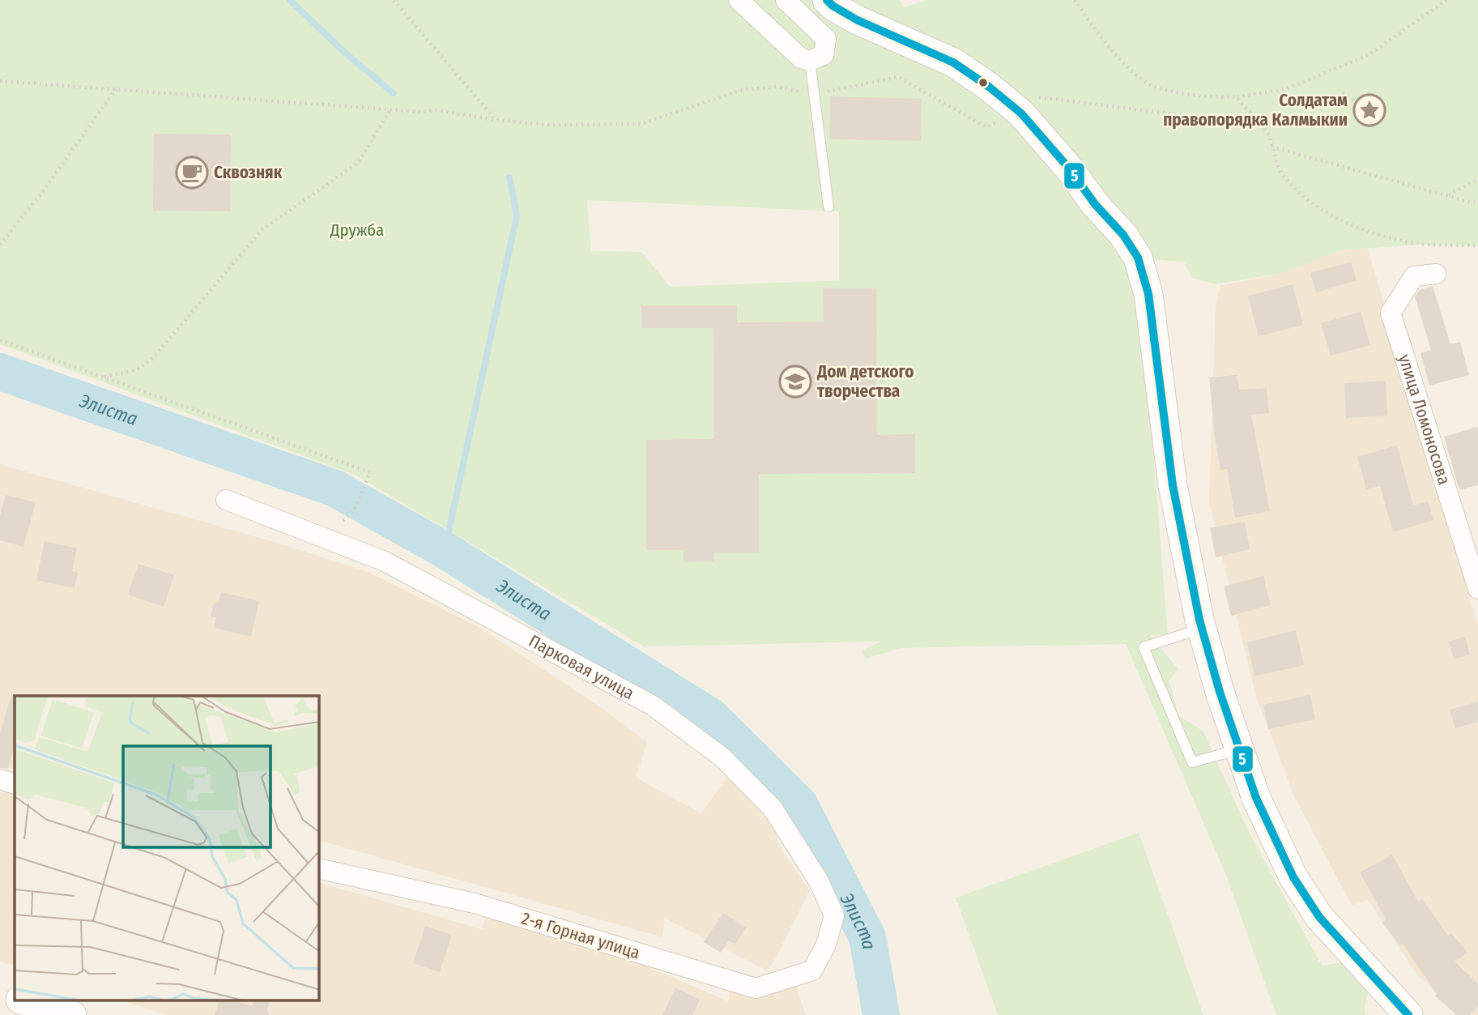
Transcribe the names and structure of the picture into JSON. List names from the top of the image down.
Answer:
{
  "streets": {
    "street": ["улица Ломоносова", "Парковая улица", "2-я Горная улица"]
  },
  "crossings": [
    ["Парковая улица", "2-я Горная улица"]
  ],
  "water": ["Элиста"],
  "parks": ["Дружба"],
  "places": {
    "place": ["Солдатам правопорядка Калмыкии"],
    "cafe": ["Сквозняк"],
    "school or university": ["Дом детского творчества"]
  },
  "lines": ["transit line 5"]
}
